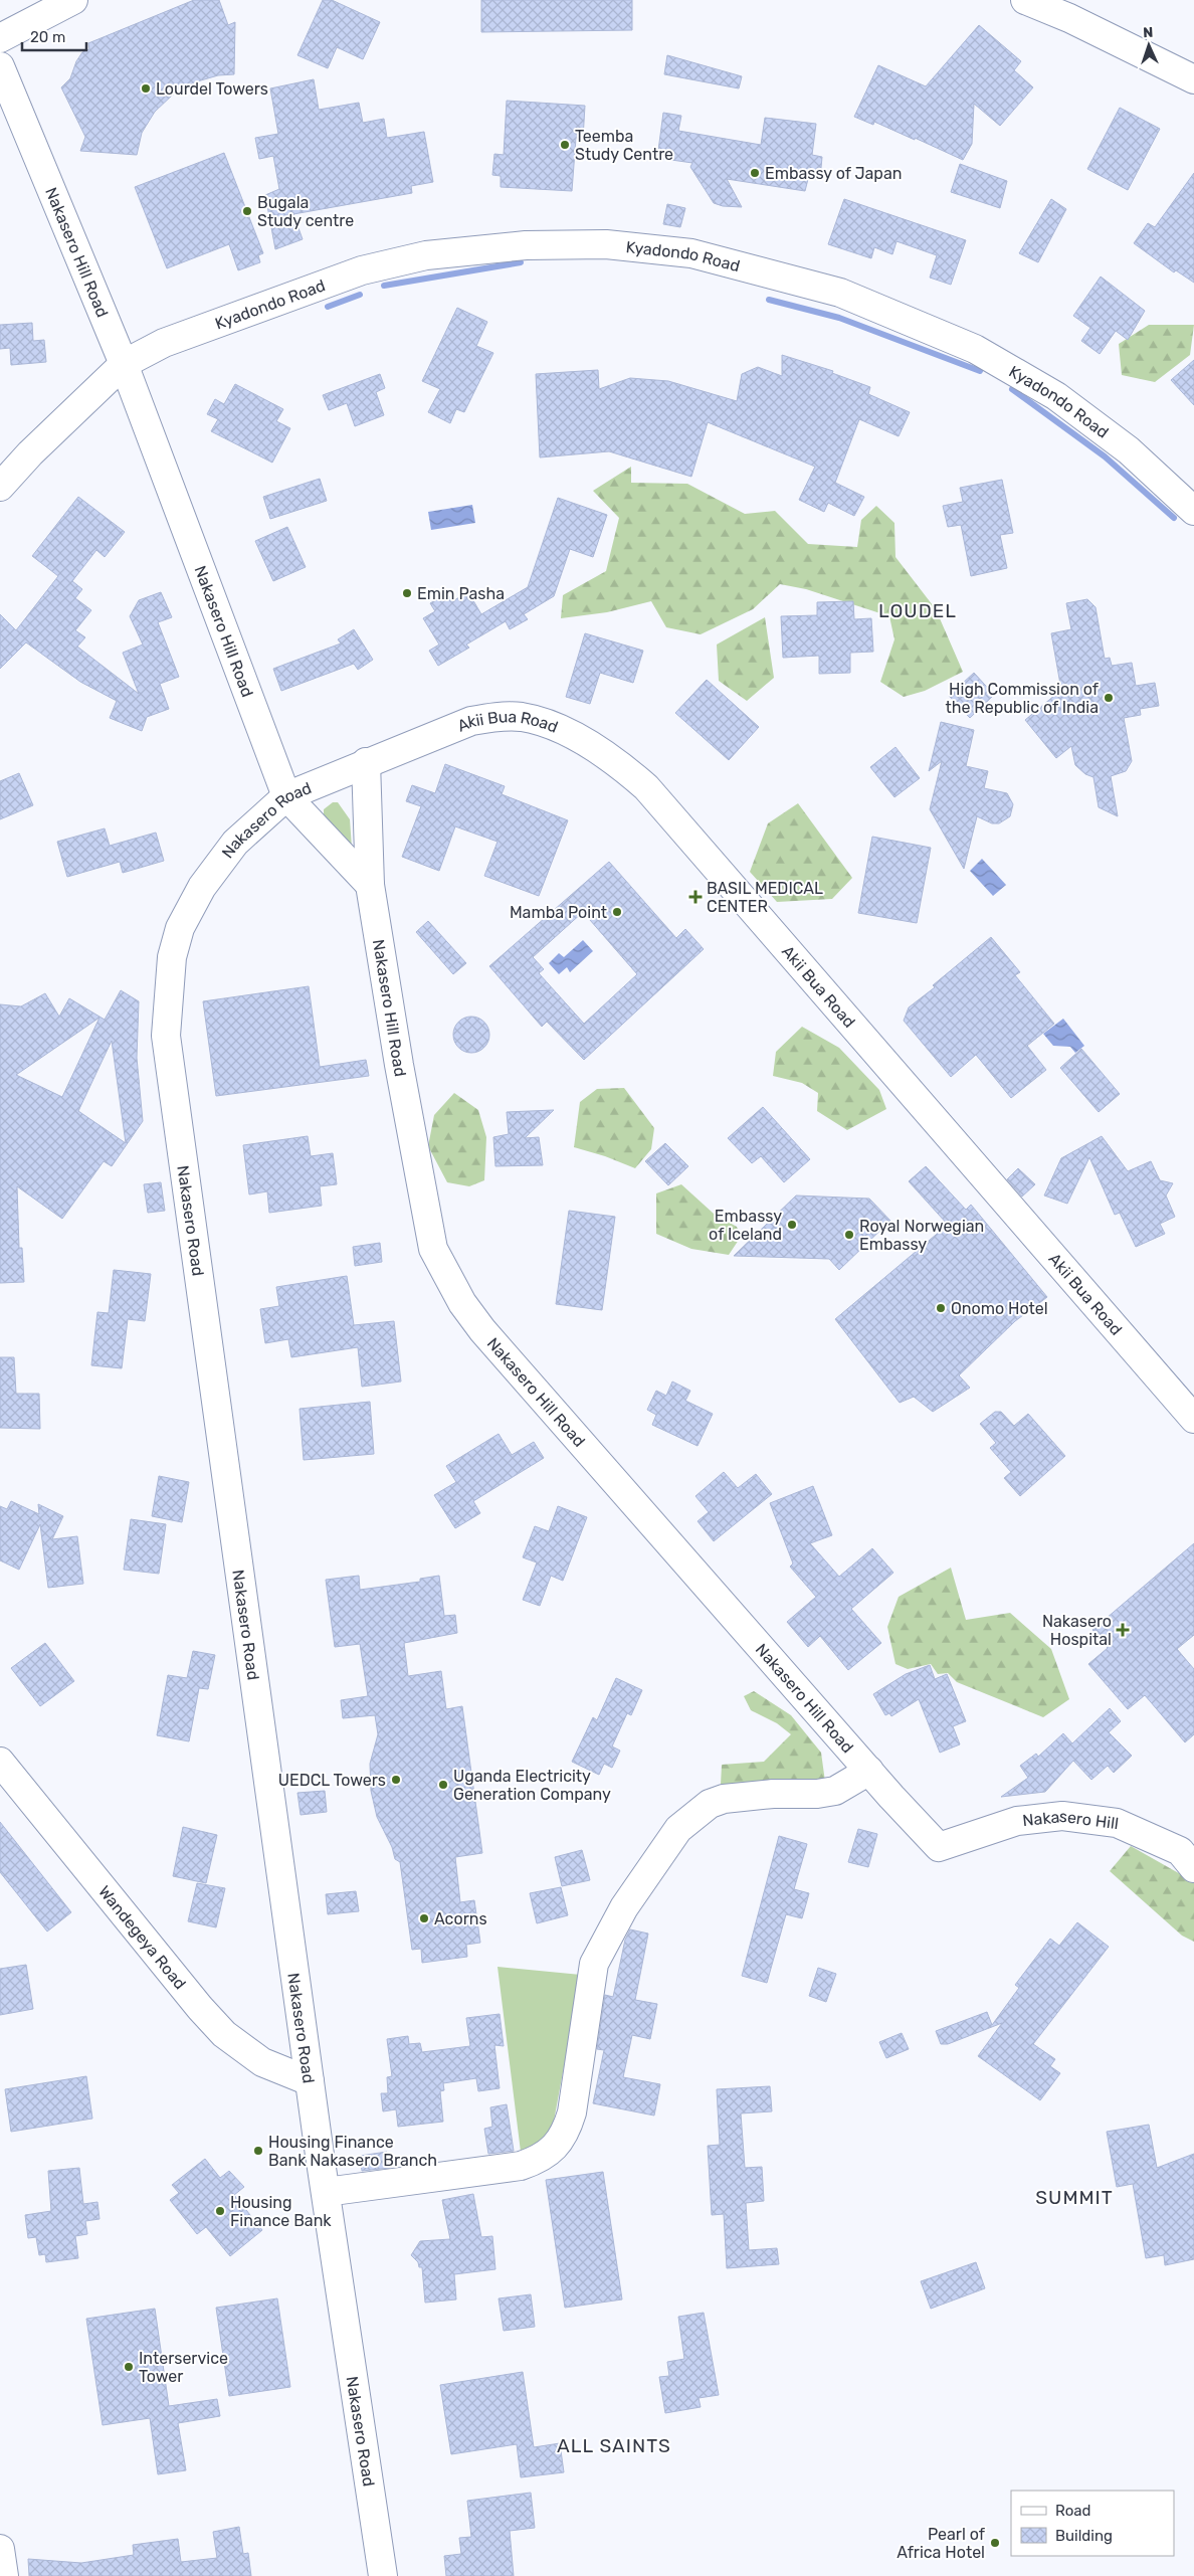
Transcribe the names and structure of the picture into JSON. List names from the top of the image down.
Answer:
{
  "streets": {
    "street": [
      "Nakasero Hill Road",
      "Kyadondo Road",
      "Akii Bua Road",
      "Nakasero Road",
      "Nakasero Hill",
      "Wandegeya Road"
    ]
  },
  "crossings": [
    ["Nakasero Hill Road", "Kyadondo Road"],
    ["Nakasero Hill Road", "Nakasero Road"],
    ["Nakasero Hill Road", "Nakasero Hill"],
    ["Akii Bua Road", "Nakasero Road"],
    ["Nakasero Road", "Wandegeya Road"]
  ],
  "districts": ["LOUDEL", "SUMMIT", "ALL SAINTS"],
  "places": {
    "other": [
      "Lourdel Towers",
      "Teemba Study Centre",
      "Embassy of Japan",
      "Bugala Study centre",
      "Emin Pasha",
      "High Commission of the Republic of India",
      "Mamba Point",
      "Embassy of Iceland",
      "Royal Norwegian Embassy",
      "Onomo Hotel",
      "UEDCL Towers",
      "Uganda Electricity Generation Company",
      "Acorns",
      "Housing Finance Bank Nakasero Branch",
      "Housing Finance Bank",
      "Interservice Tower",
      "Pearl of Africa Hotel"
    ],
    "health": ["BASIL MEDICAL CENTER", "Nakasero Hospital"]
  },
  "legend": ["Road", "Building"],
  "scale_bar": "20 m",
  "north": "top"
}
